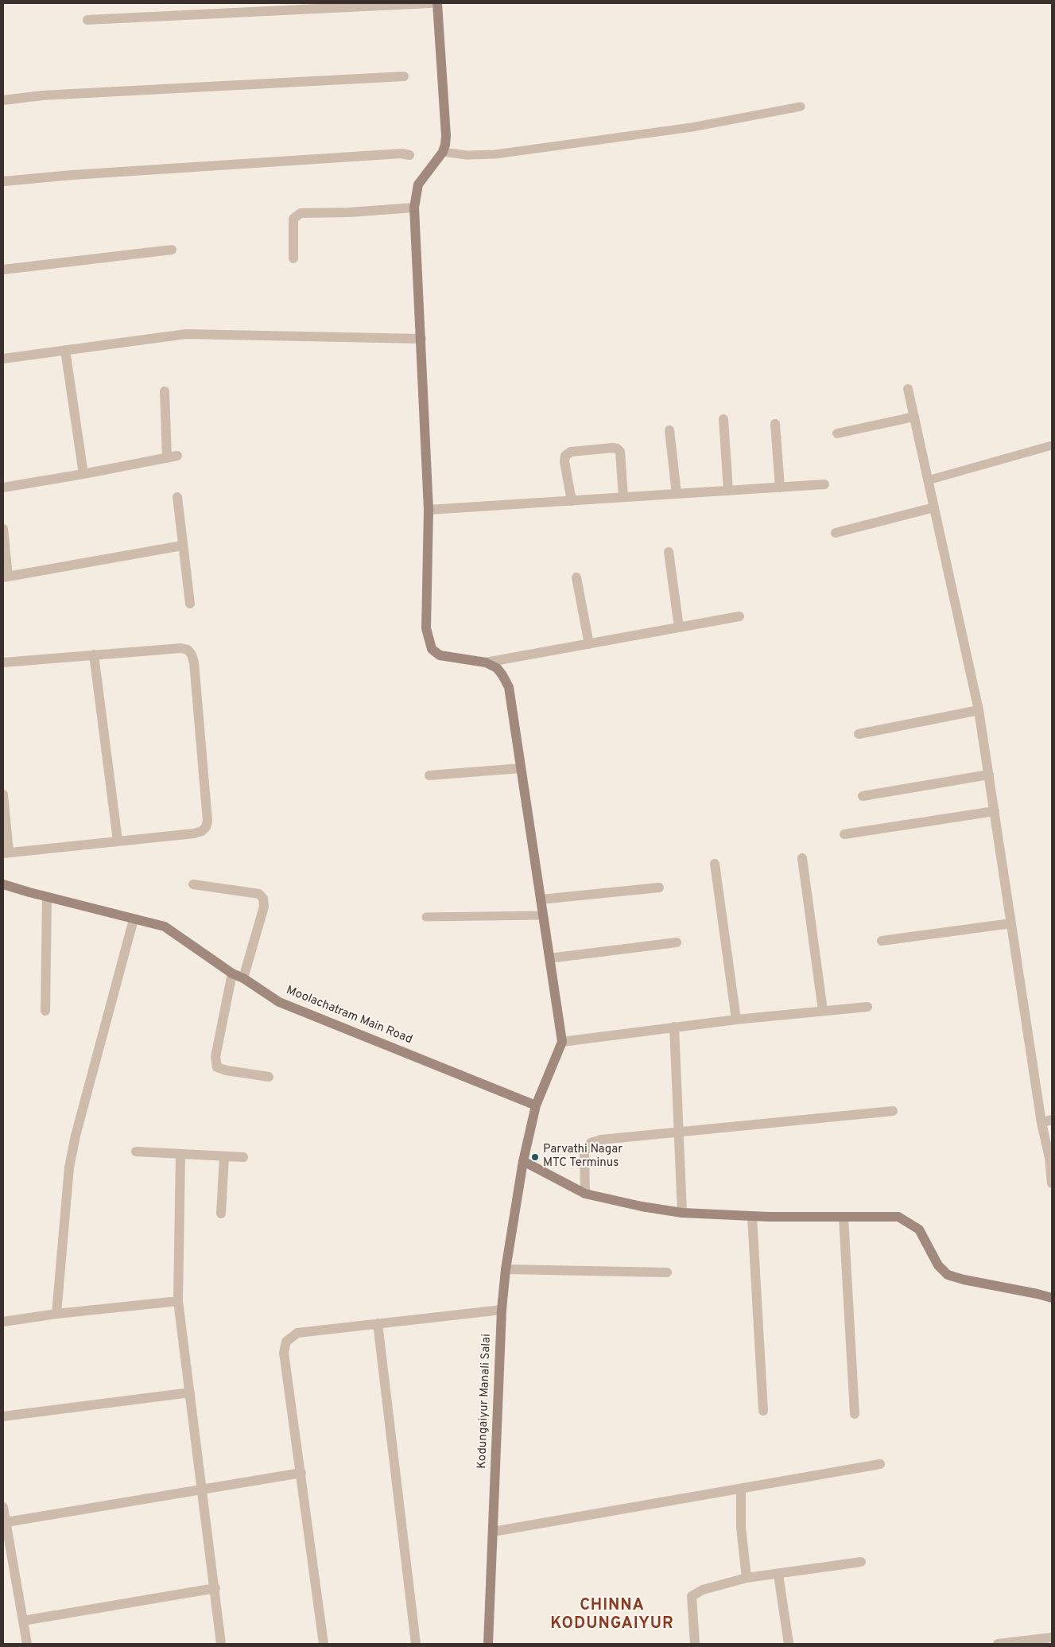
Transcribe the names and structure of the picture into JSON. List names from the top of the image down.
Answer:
{
  "streets": {
    "street": ["Moolachatram Main Road", "Kodungaiyur Manali Salai"]
  },
  "crossings": [
    ["Moolachatram Main Road", "Kodungaiyur Manali Salai"]
  ],
  "districts": ["CHINNA KODUNGAIYUR"],
  "places": ["Parvathi Nagar MTC Terminus"]
}
